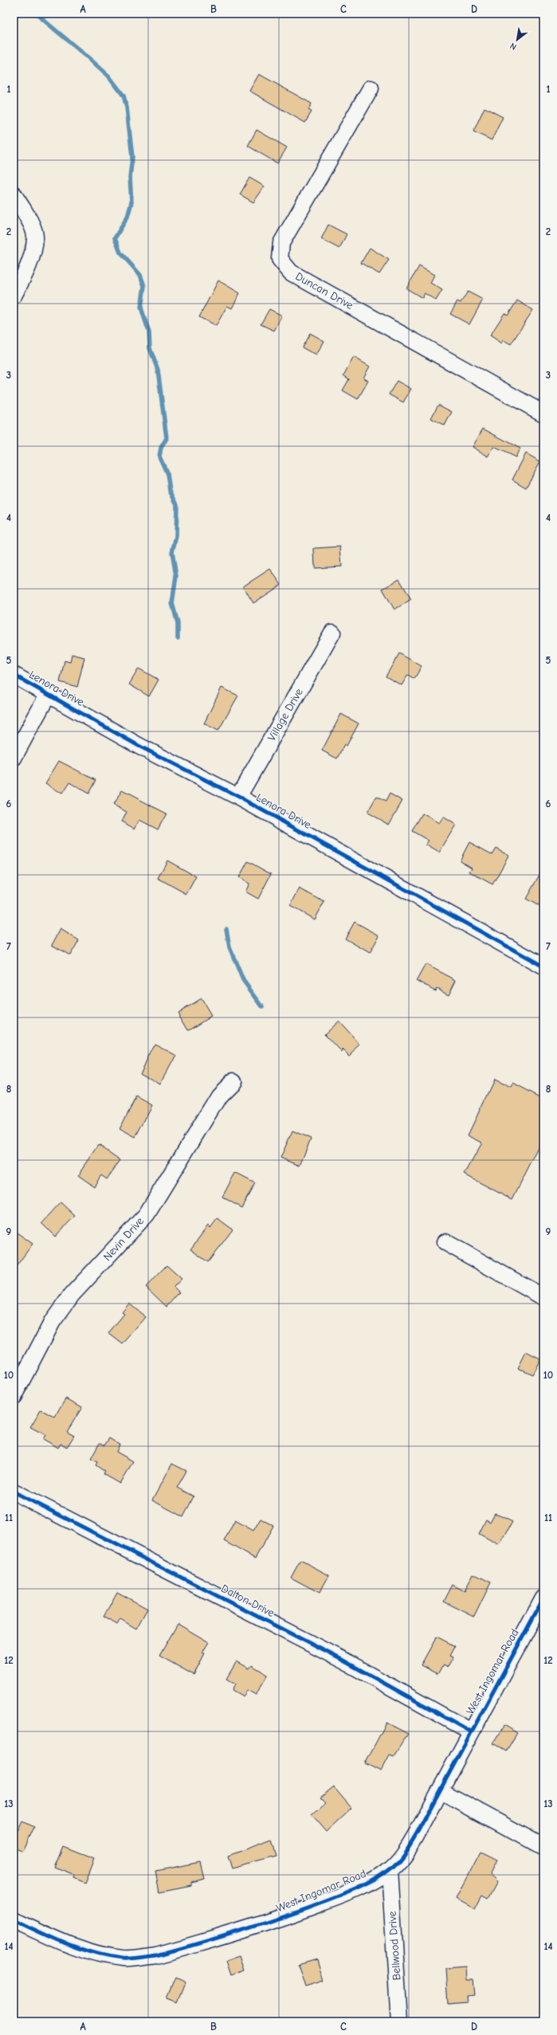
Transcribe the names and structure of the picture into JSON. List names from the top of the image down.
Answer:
{
  "streets": {
    "street": [
      "Duncan Drive",
      "Lenora Drive",
      "Village Drive",
      "Nevin Drive",
      "Dalton Drive",
      "West Ingomar Road",
      "Bellwood Drive"
    ]
  },
  "crossings": [
    ["Lenora Drive", "Village Drive"],
    ["Dalton Drive", "West Ingomar Road"],
    ["West Ingomar Road", "Bellwood Drive"]
  ],
  "north": "bottom left",
  "grid": {
    "columns": [
      "A",
      "B",
      "C",
      "D"
    ],
    "rows": [
      "1",
      "2",
      "3",
      "4",
      "5",
      "6",
      "7",
      "8",
      "9",
      "10",
      "11",
      "12",
      "13",
      "14"
    ]
  }
}
